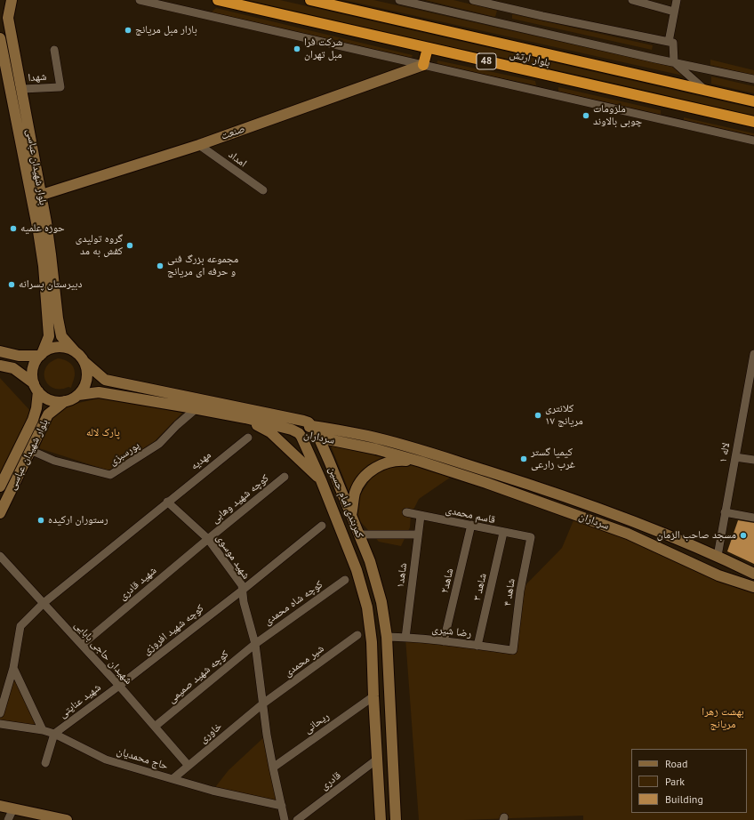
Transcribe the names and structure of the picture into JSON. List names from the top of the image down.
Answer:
{
  "streets": {
    "highway": ["بلوار ارتش", "48"],
    "main road": [
      "صنعت",
      "بلوار شهیدان عباسی",
      "سرداران",
      "کمربندی امام حسین"
    ],
    "street": [
      "شهدا",
      "امداد",
      "لاله ۱",
      "پورسبزی",
      "مهدیه",
      "کوچه شهید وهابی",
      "قاسم محمدی",
      "شهید موسوی",
      "شاهد۱",
      "شاهد۲",
      "شهید قادری",
      "شاهد ۳",
      "شاهد ۴",
      "کوچه شاه محمدی",
      "کوچه شهید افروزی",
      "رضا شیری",
      "شهیدان حاجی بابایی",
      "شیر محمدی",
      "کوچه شهید صمیمی",
      "شهید عنایتی",
      "ریحانی",
      "خاوری",
      "حاج محمدیان",
      "قادری"
    ]
  },
  "crossings": [
    ["شهدا", "بلوار شهیدان عباسی"],
    ["صنعت", "امداد"],
    ["صنعت", "بلوار شهیدان عباسی"],
    ["بلوار شهیدان عباسی", "پورسبزی"],
    ["سرداران", "لاله ۱"],
    ["سرداران", "کمربندی امام حسین"],
    ["مهدیه", "شهید موسوی"],
    ["کوچه شهید وهابی", "شهید موسوی"],
    ["کوچه شهید وهابی", "شهید قادری"],
    ["کمربندی امام حسین", "رضا شیری"],
    ["کمربندی امام حسین", "ریحانی"],
    ["کمربندی امام حسین", "قادری"],
    ["قاسم محمدی", "شاهد۱"],
    ["قاسم محمدی", "شاهد۲"],
    ["قاسم محمدی", "شاهد ۳"],
    ["قاسم محمدی", "شاهد ۴"],
    ["شهید موسوی", "شهید قادری"],
    ["شهید موسوی", "کوچه شاه محمدی"],
    ["شهید موسوی", "کوچه شهید افروزی"],
    ["شهید موسوی", "شیر محمدی"],
    ["شهید موسوی", "کوچه شهید صمیمی"],
    ["شهید موسوی", "ریحانی"],
    ["شهید موسوی", "خاوری"],
    ["شهید موسوی", "حاج محمدیان"],
    ["شاهد۱", "رضا شیری"],
    ["شاهد۲", "رضا شیری"],
    ["شهید قادری", "شهیدان حاجی بابایی"],
    ["شاهد ۳", "رضا شیری"],
    ["شاهد ۴", "رضا شیری"],
    ["کوچه شاه محمدی", "کوچه شهید صمیمی"],
    ["کوچه شهید افروزی", "شهیدان حاجی بابایی"],
    ["کوچه شهید افروزی", "شهید عنایتی"],
    ["شهیدان حاجی بابایی", "کوچه شهید صمیمی"],
    ["شهیدان حاجی بابایی", "شهید عنایتی"],
    ["شهیدان حاجی بابایی", "خاوری"],
    ["شیر محمدی", "خاوری"],
    ["شهید عنایتی", "حاج محمدیان"],
    ["خاوری", "حاج محمدیان"]
  ],
  "parks": ["پارک لاله", "بهشت زهرا مریانج"],
  "places": [
    "بازار مبل مریانج",
    "شرکت فرا مبل تهران",
    "ملزومات چوبی بالاوند",
    "حوزه علمیه",
    "گروه تولیدی کفش به مد",
    "مجموعه بزرگ فنی و حرفه ای مریانج",
    "دبیرستان پسرانه",
    "کلانتری ۱۷ مریانج",
    "کیمیا گستر غرب زارعی",
    "رستوران ارکیده",
    "مسجد صاحب الزمان"
  ],
  "legend": ["Road", "Park", "Building"]
}
